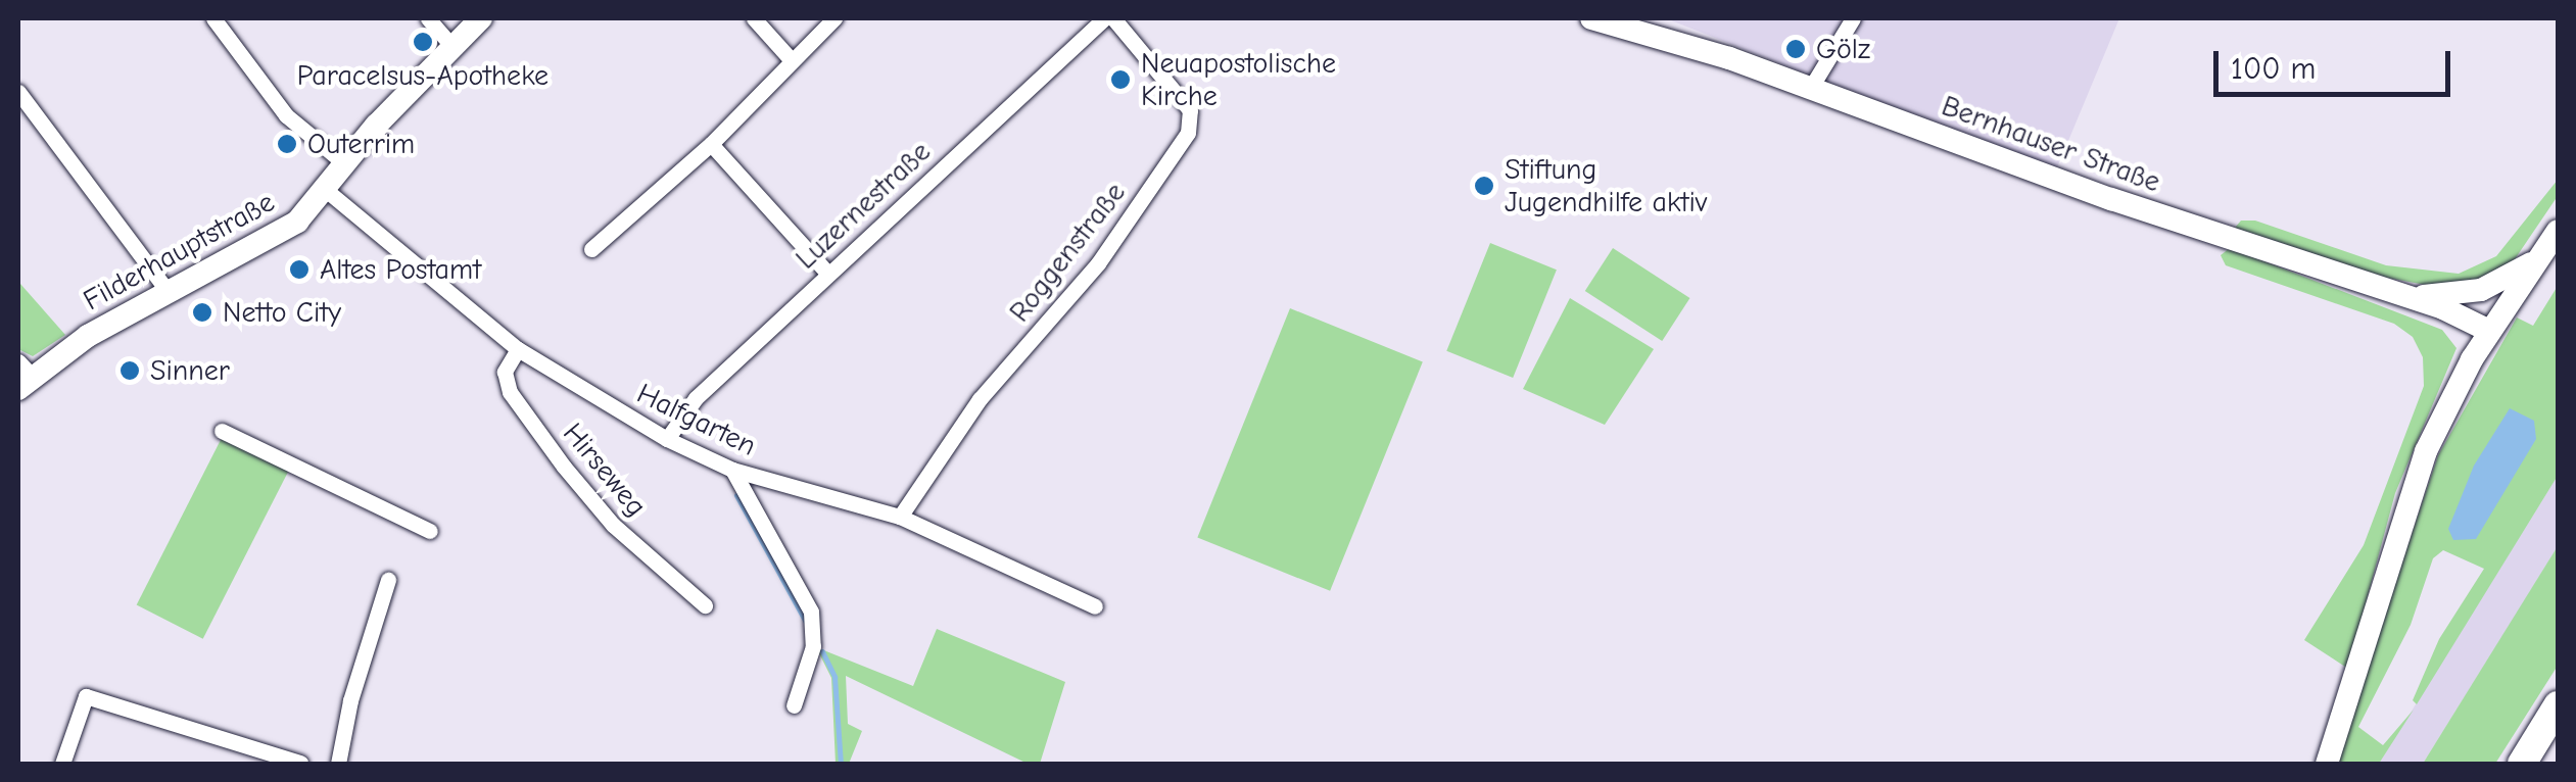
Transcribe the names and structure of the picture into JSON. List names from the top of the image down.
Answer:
{
  "streets": {
    "main road": ["Bernhauser Straße", "Filderhauptstraße"],
    "street": [
      "Luzernestraße",
      "Roggenstraße",
      "Halfgarten",
      "Hirseweg"
    ]
  },
  "crossings": [
    ["Luzernestraße", "Halfgarten"],
    ["Filderhauptstraße", "Halfgarten"],
    ["Roggenstraße", "Halfgarten"],
    ["Halfgarten", "Hirseweg"]
  ],
  "places": [
    "Paracelsus-Apotheke",
    "Gölz",
    "Neuapostolische Kirche",
    "Outerrim",
    "Stiftung Jugendhilfe aktiv",
    "Altes Postamt",
    "Netto City",
    "Sinner"
  ],
  "scale_bar": "100 m"
}
